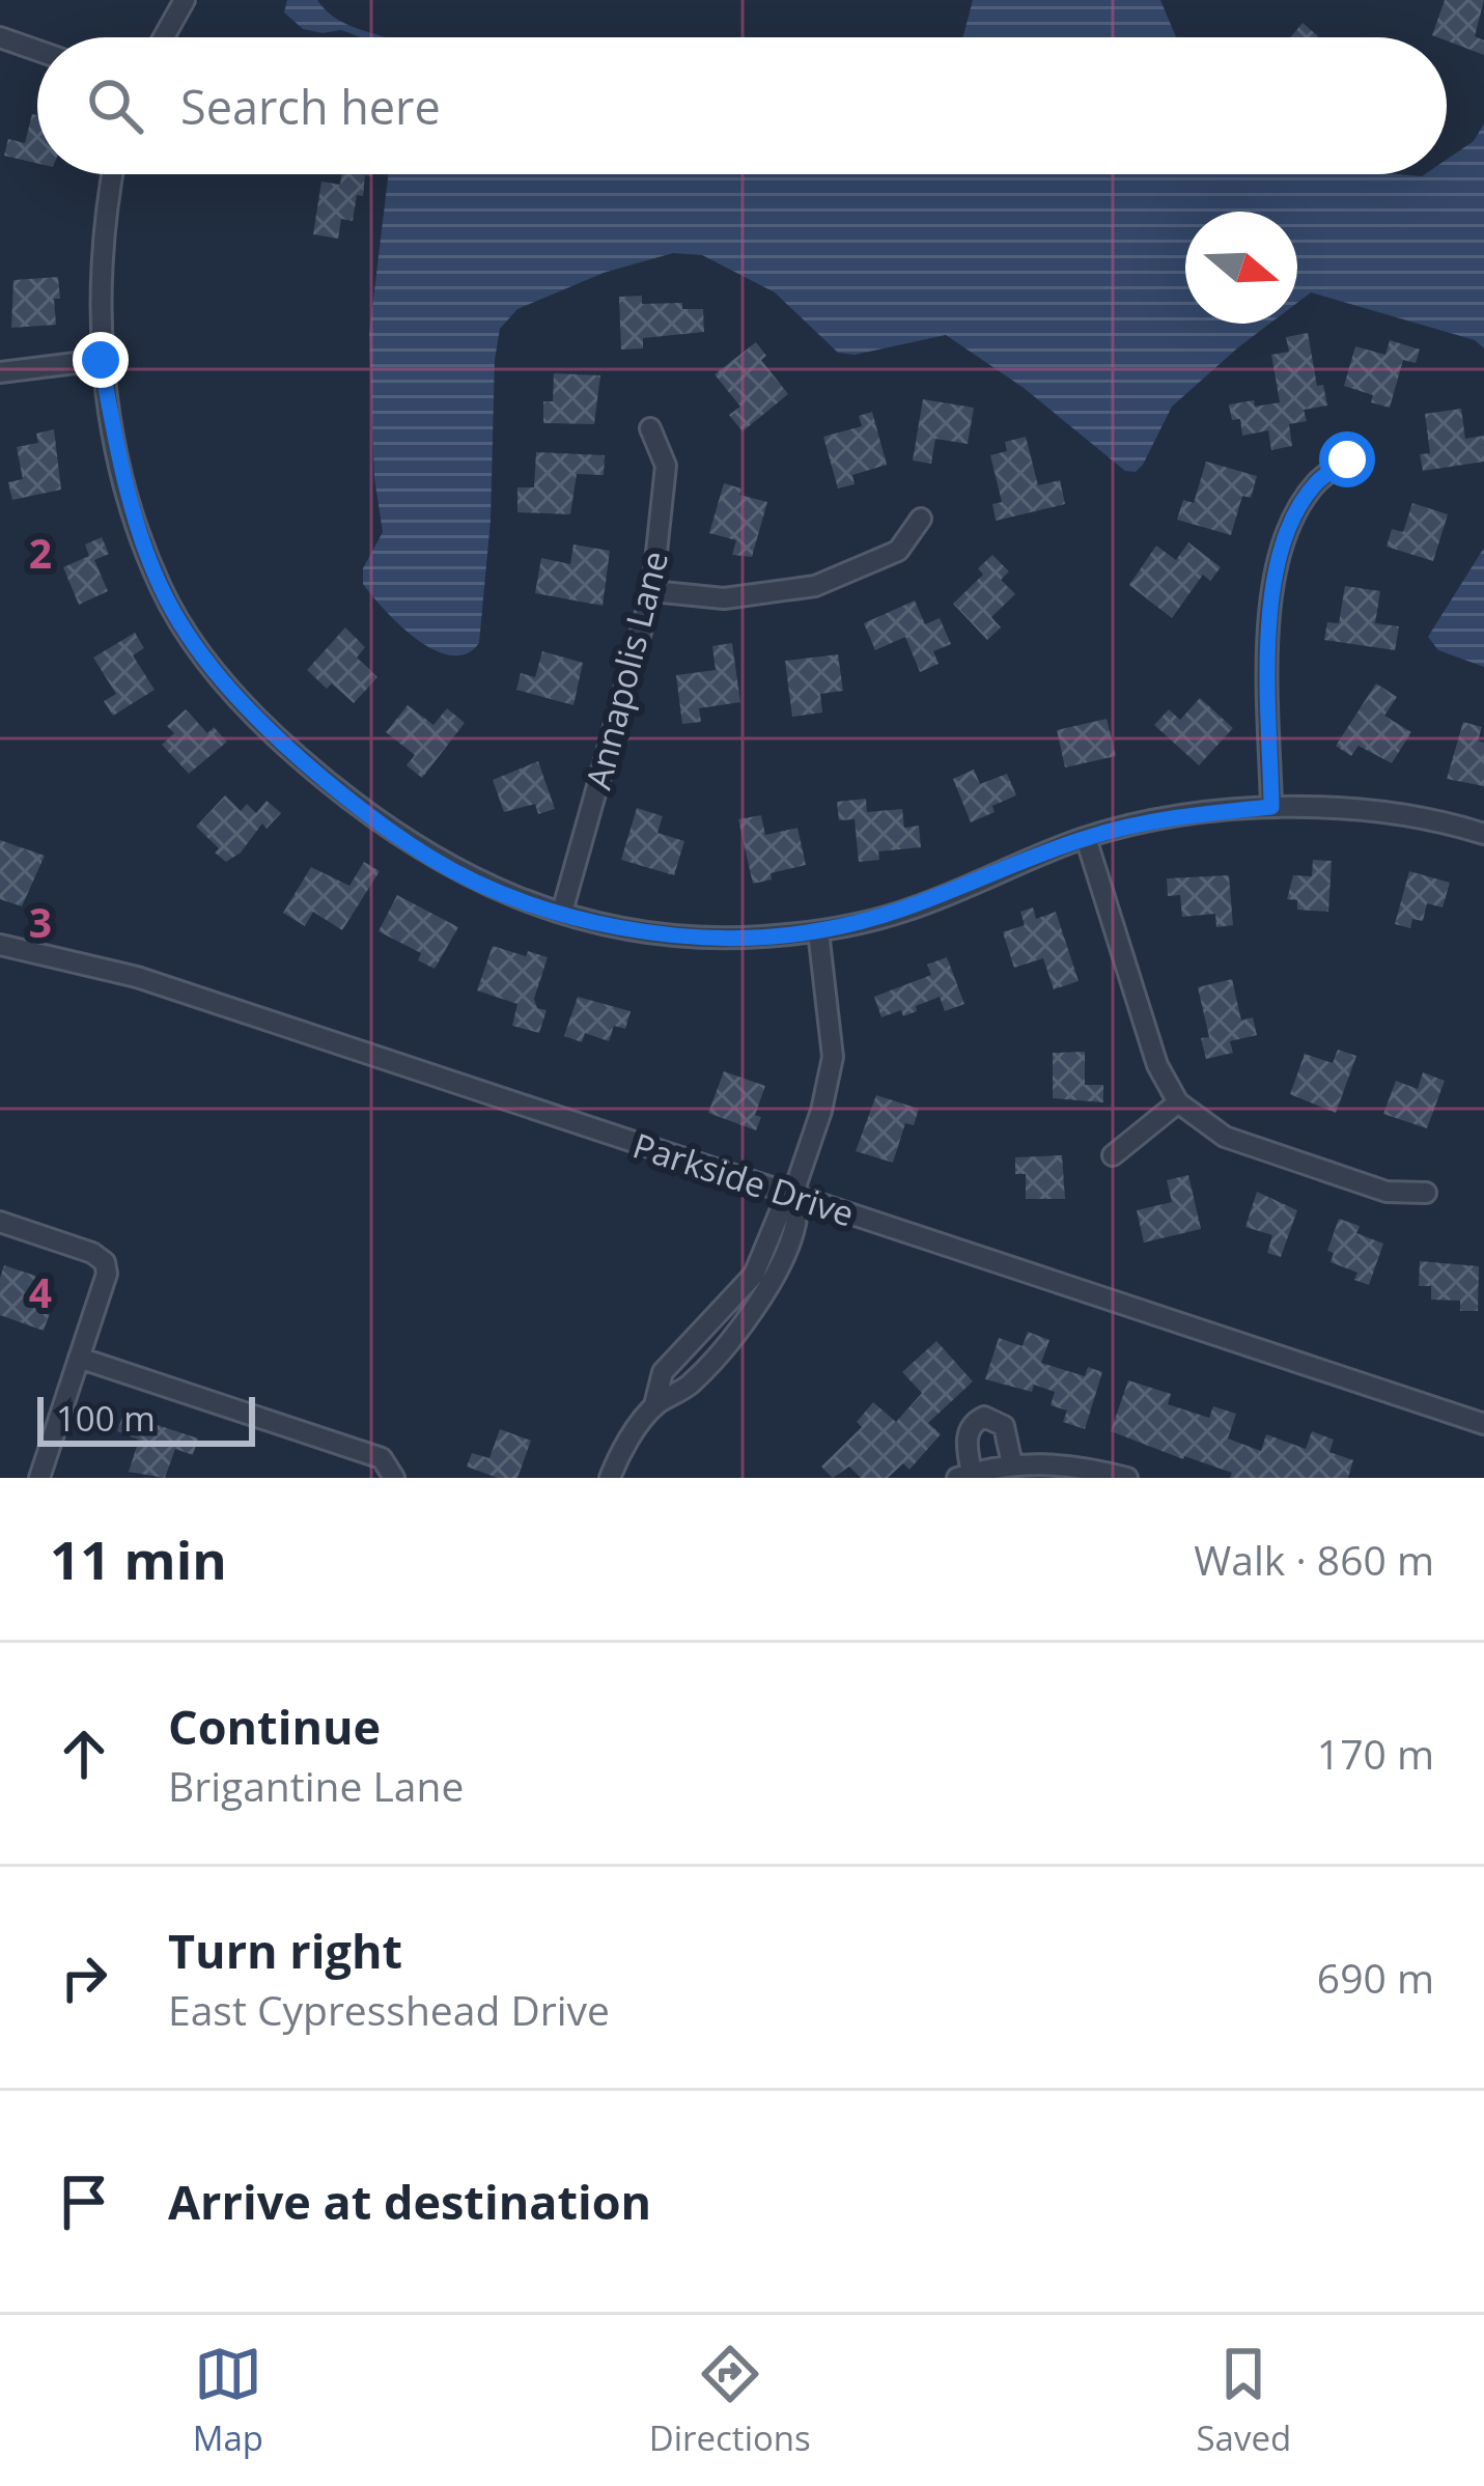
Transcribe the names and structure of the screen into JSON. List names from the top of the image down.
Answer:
{
  "streets": {
    "street": ["Annapolis Lane", "Parkside Drive"]
  },
  "scale_bar": "100 m",
  "north": "right",
  "page": {
    "search": "Search here",
    "scale": "100 m",
    "heading": ["11 min", "Walk · 860 m"],
    "list": [
      ["Continue", "Brigantine Lane", "170 m"],
      ["Turn right", "East Cypresshead Drive", "690 m"],
      "Arrive at destination"
    ],
    "nav": ["Map", "Directions", "Saved"]
  },
  "grid": {
    "rows": ["2", "3", "4"]
  }
}
